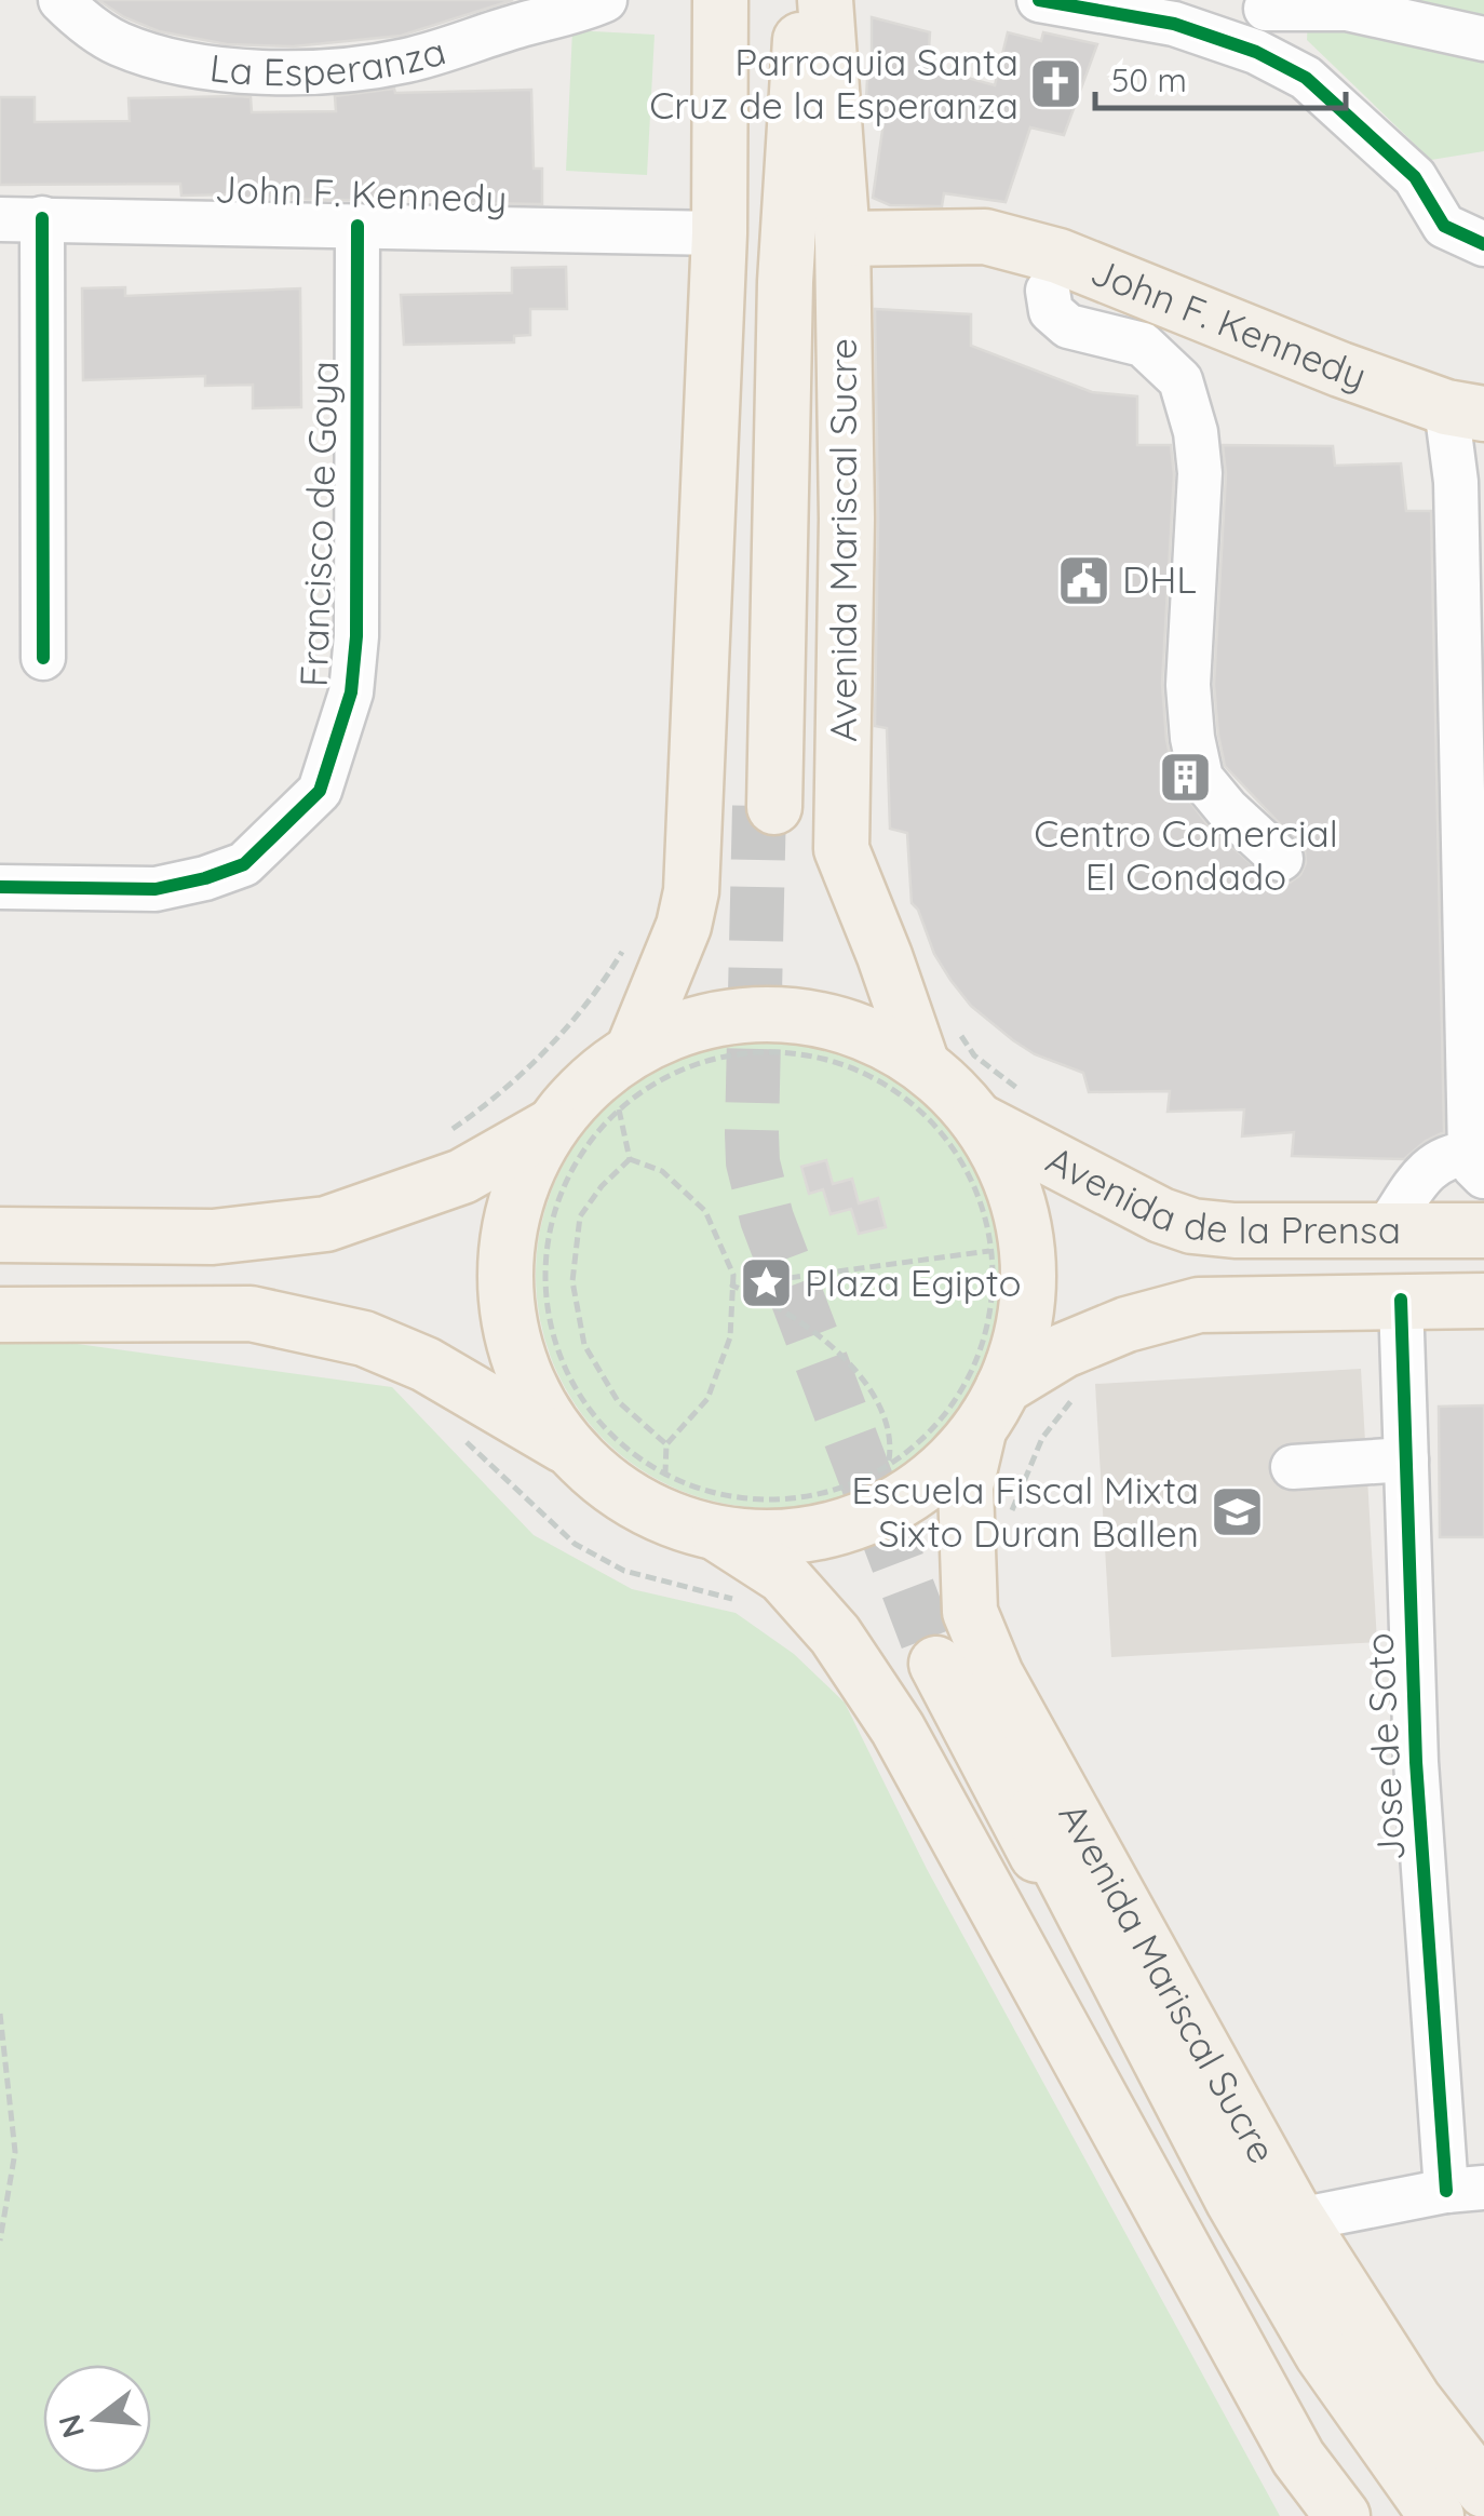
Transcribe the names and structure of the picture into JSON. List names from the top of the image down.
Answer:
{
  "streets": {
    "main road": ["John F. Kennedy", "Avenida Mariscal Sucre", "Avenida de la Prensa"],
    "street": ["La Esperanza", "Francisco de Goya", "Jose de Soto"]
  },
  "crossings": [
    ["John F. Kennedy", "Francisco de Goya"],
    ["John F. Kennedy", "Avenida Mariscal Sucre"],
    ["Avenida Mariscal Sucre", "Avenida de la Prensa"],
    ["Avenida de la Prensa", "Jose de Soto"]
  ],
  "places": {
    "church": ["Parroquia Santa Cruz de la Esperanza"],
    "public building": ["DHL"],
    "building": ["Centro Comercial El Condado"],
    "place": ["Plaza Egipto"],
    "school or university": ["Escuela Fiscal Mixta Sixto Duran Ballen"]
  },
  "scale_bar": "50 m",
  "north": "left"
}
